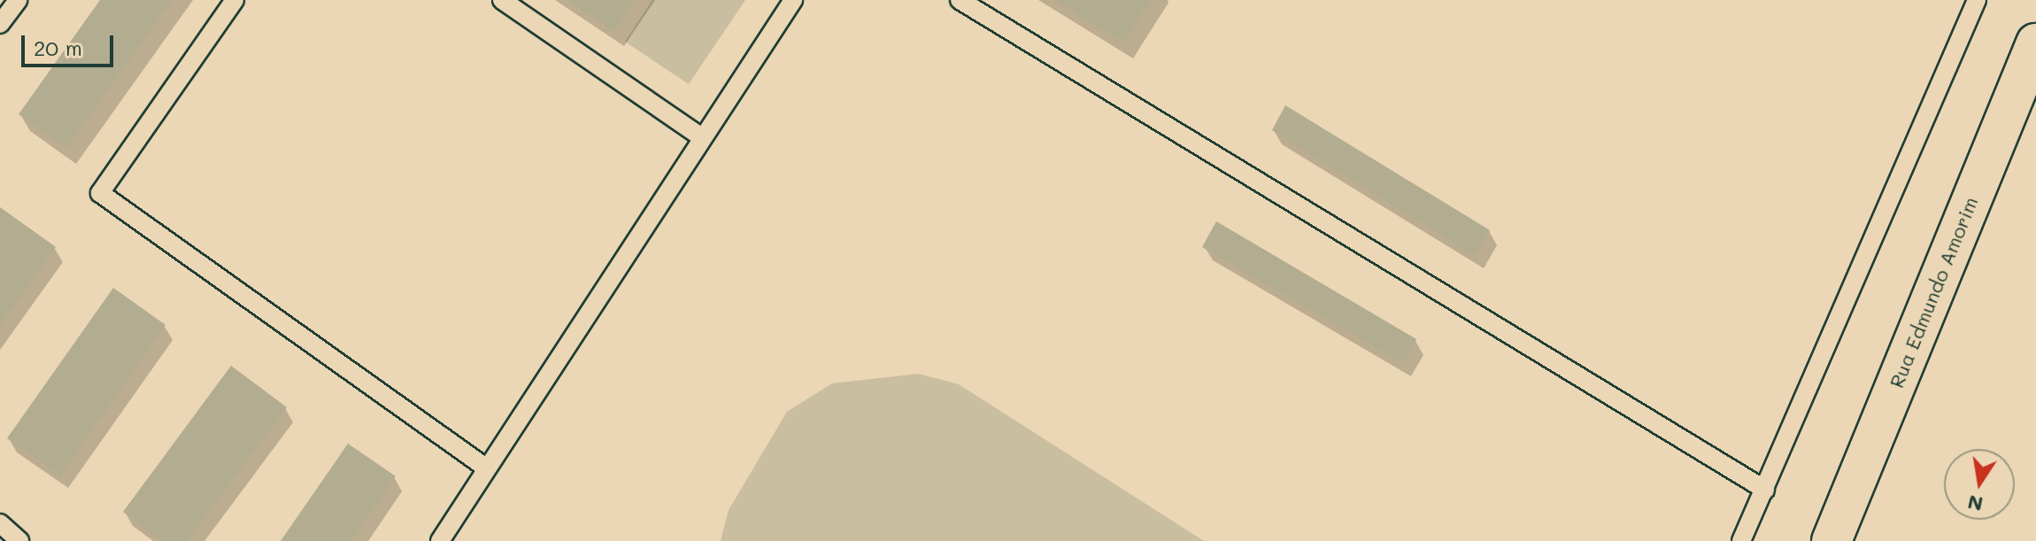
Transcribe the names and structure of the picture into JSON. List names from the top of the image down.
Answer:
{
  "streets": {
    "street": ["Rua Edmundo Amorim"]
  },
  "scale_bar": "20 m",
  "north": "bottom"
}
